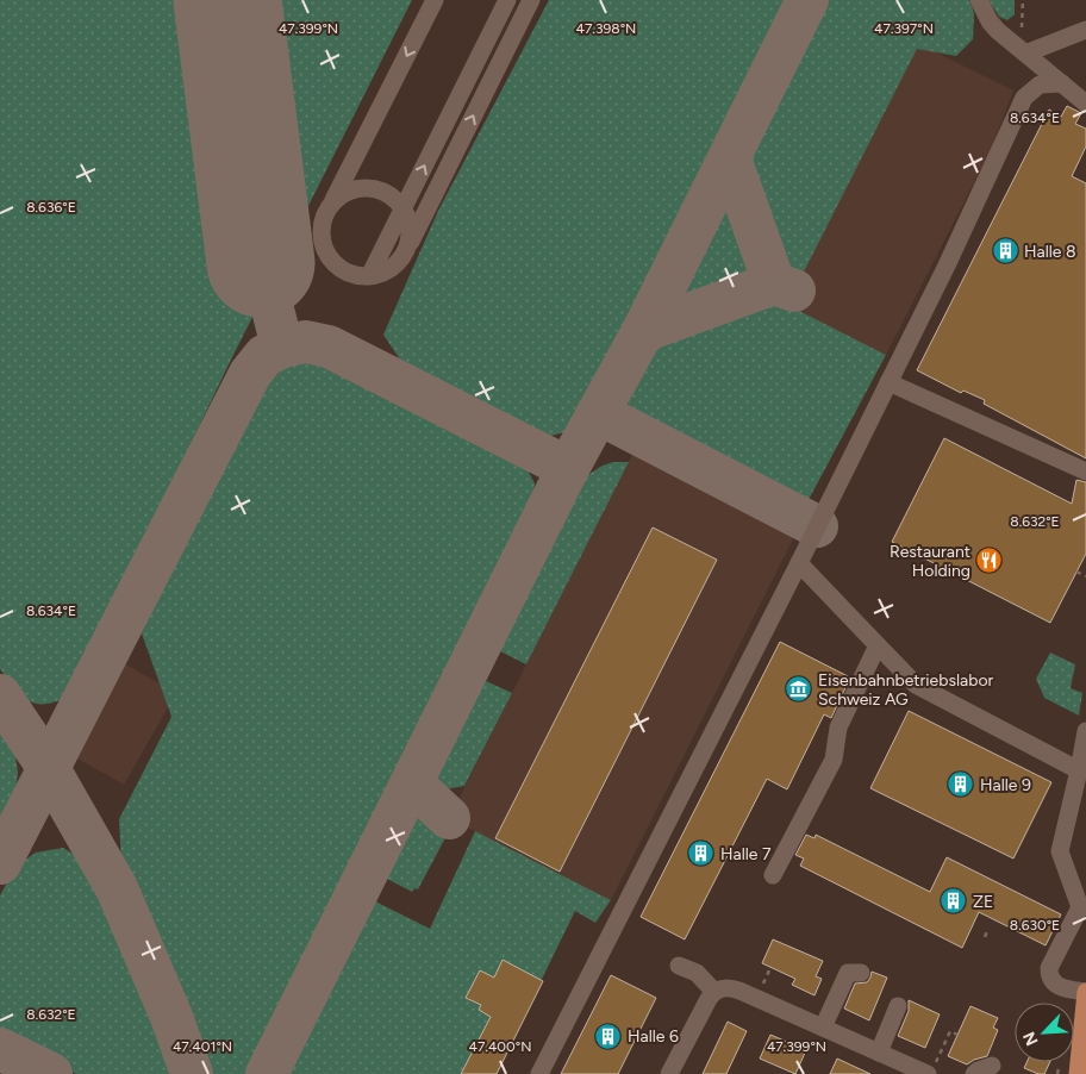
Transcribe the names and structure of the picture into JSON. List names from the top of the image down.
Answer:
{
  "places": {
    "building": [
      "Halle 8",
      "Halle 9",
      "Halle 7",
      "ZE",
      "Halle 6"
    ],
    "restaurant": ["Restaurant Holding"],
    "museum": ["Eisenbahnbetriebslabor Schweiz AG"]
  },
  "north": "bottom left",
  "coordinates": [
    "47.399°N",
    "47.398°N",
    "47.397°N",
    "8.634°E",
    "8.636°E",
    "8.632°E",
    "8.630°E",
    "47.401°N",
    "47.400°N"
  ]
}
